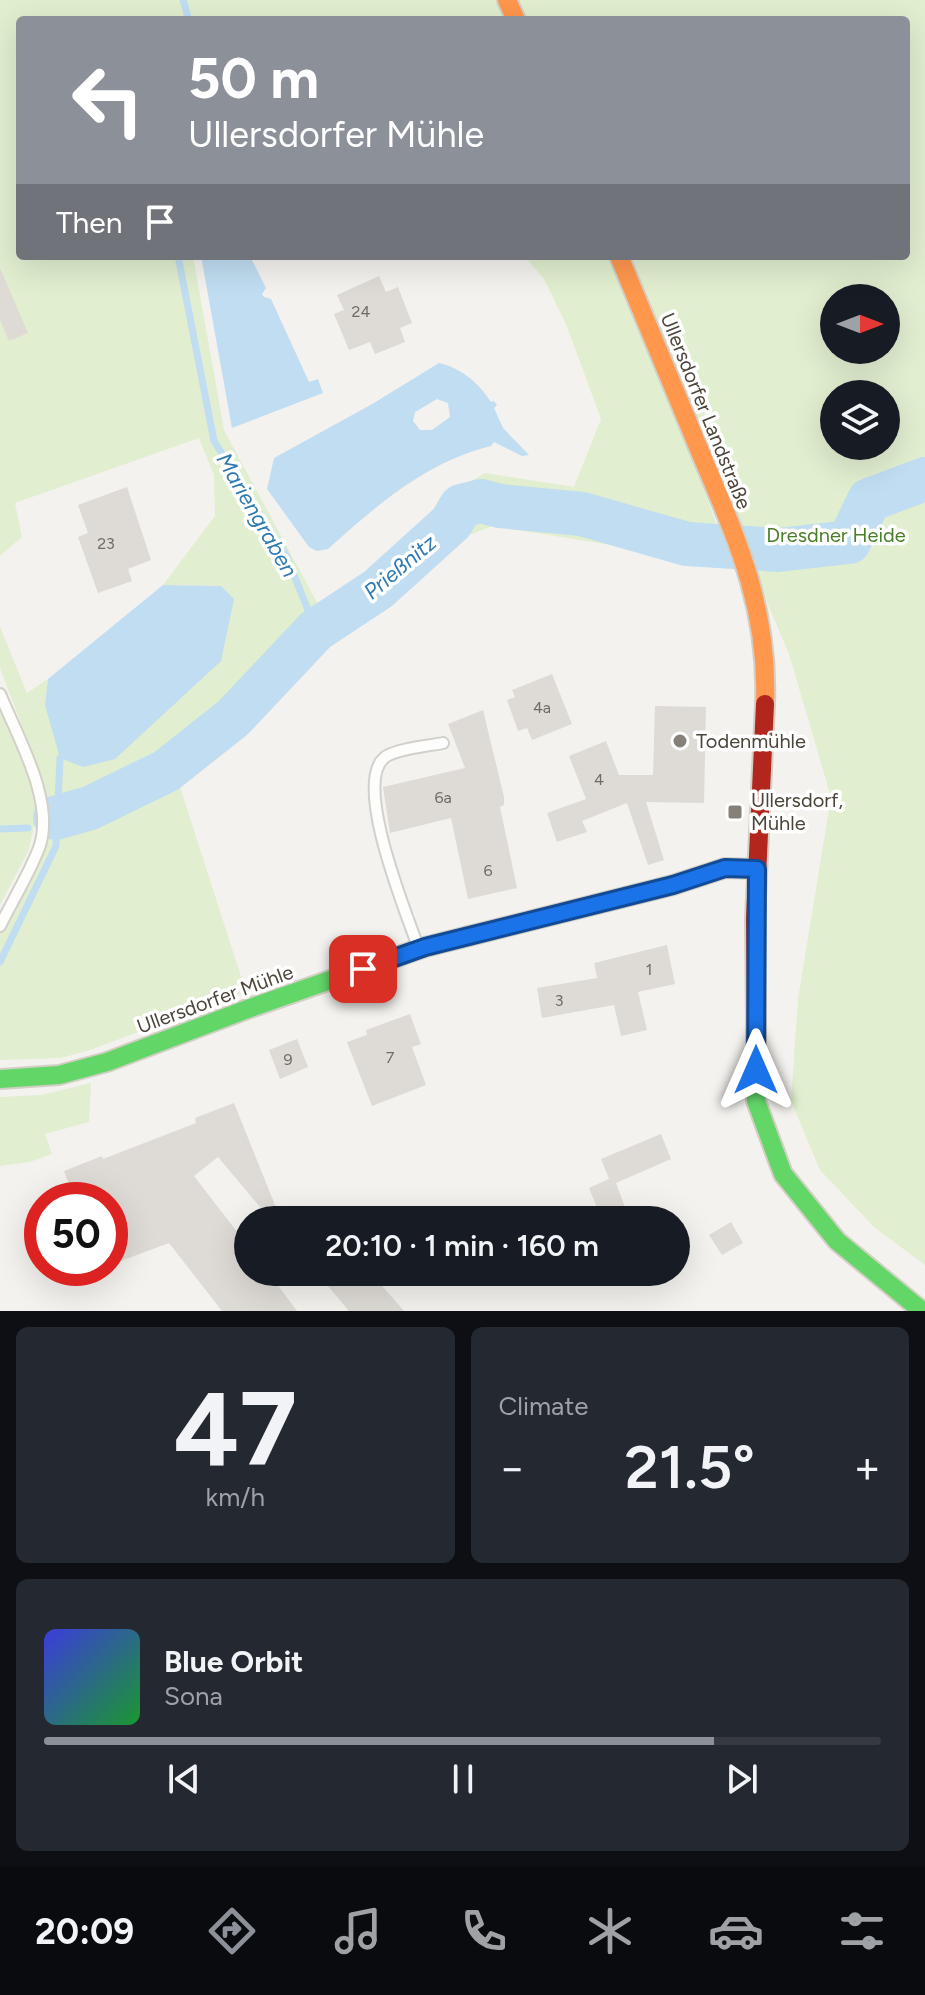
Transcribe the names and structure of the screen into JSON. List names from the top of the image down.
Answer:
{
  "streets": {
    "main road": ["Ullersdorfer Landstraße", "Ullersdorfer Mühle"]
  },
  "crossings": [
    ["Ullersdorfer Landstraße", "Ullersdorfer Mühle"]
  ],
  "water": ["Mariengraben", "Prießnitz"],
  "parks": ["Dresdner Heide"],
  "places": {
    "other": ["Todenmühle"],
    "transit": ["Ullersdorf, Mühle"]
  },
  "house_numbers": [
    "24",
    "23",
    "4a",
    "4",
    "6a",
    "6",
    "1",
    "3",
    "7",
    "9"
  ],
  "north": "right",
  "page": {
    "turn": ["50 m", "Ullersdorfer Mühle"],
    "then": "Then",
    "limit": "50",
    "trip": "20:10 · 1 min · 160 m",
    "tile": [
      ["47", "km/h"],
      "Climate"
    ],
    "heat": ["−", "21.5°", "+"],
    "song": ["Blue Orbit", "Sona"],
    "tabs": "20:09"
  }
}
